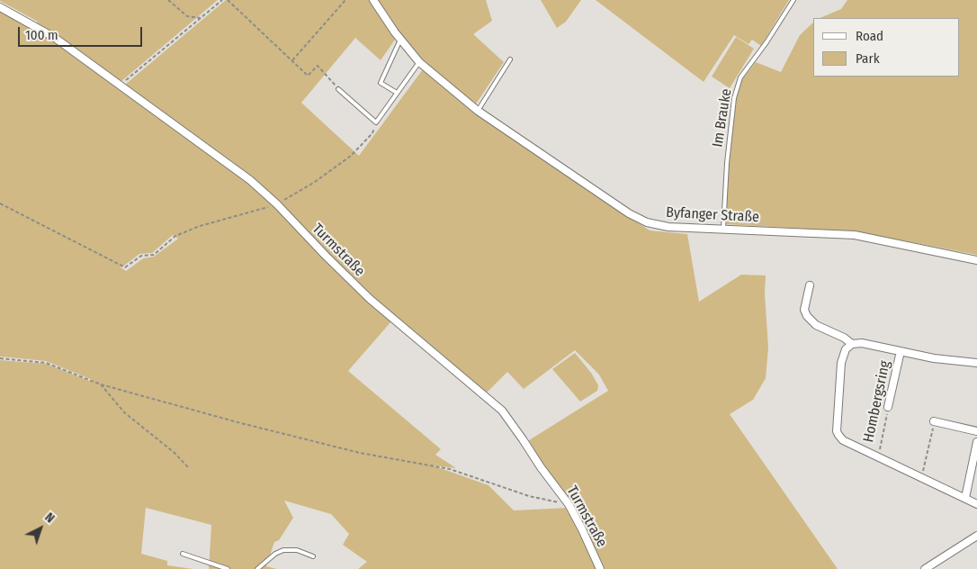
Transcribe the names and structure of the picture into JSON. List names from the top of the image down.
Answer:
{
  "streets": {
    "street": ["Byfanger Straße", "Turmstraße", "Hombergsring"],
    "lane": ["Im Brauke"]
  },
  "crossings": [
    ["Im Brauke", "Byfanger Straße"]
  ],
  "legend": ["Road", "Park"],
  "scale_bar": "100 m",
  "north": "top right"
}
